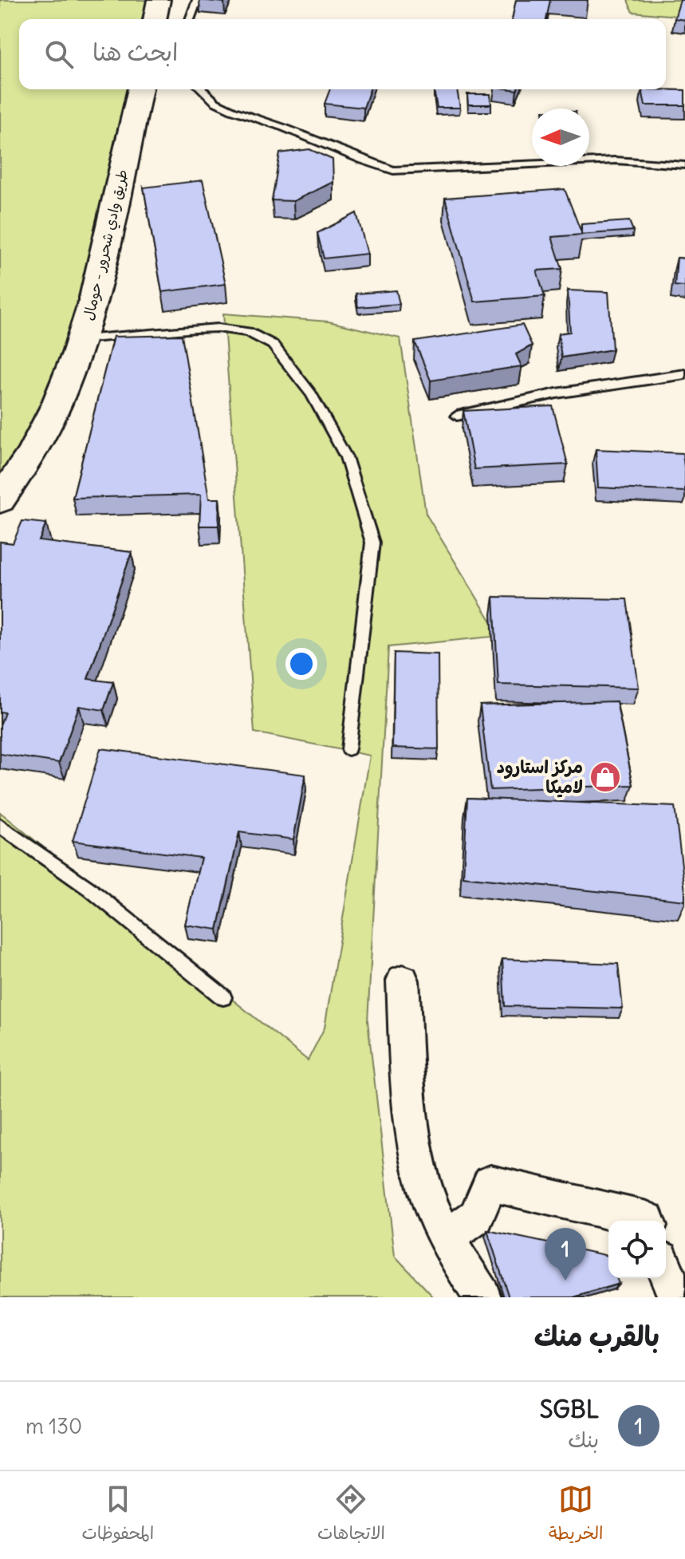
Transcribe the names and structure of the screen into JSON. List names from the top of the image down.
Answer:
{
  "streets": {
    "main road": ["طريق وادي شحرور - حومال"]
  },
  "places": {
    "shop": ["مركز استارود لاميكا"]
  },
  "north": "left",
  "page": {
    "search": "ابحث هنا",
    "pins": "1",
    "heading": "بالقرب منك",
    "list": [
      {
        "mark": "1",
        "name": "SGBL",
        "note": "بنك",
        "value": "130 m"
      }
    ],
    "nav": ["الخريطة", "الاتجاهات", "المحفوظات"]
  }
}
